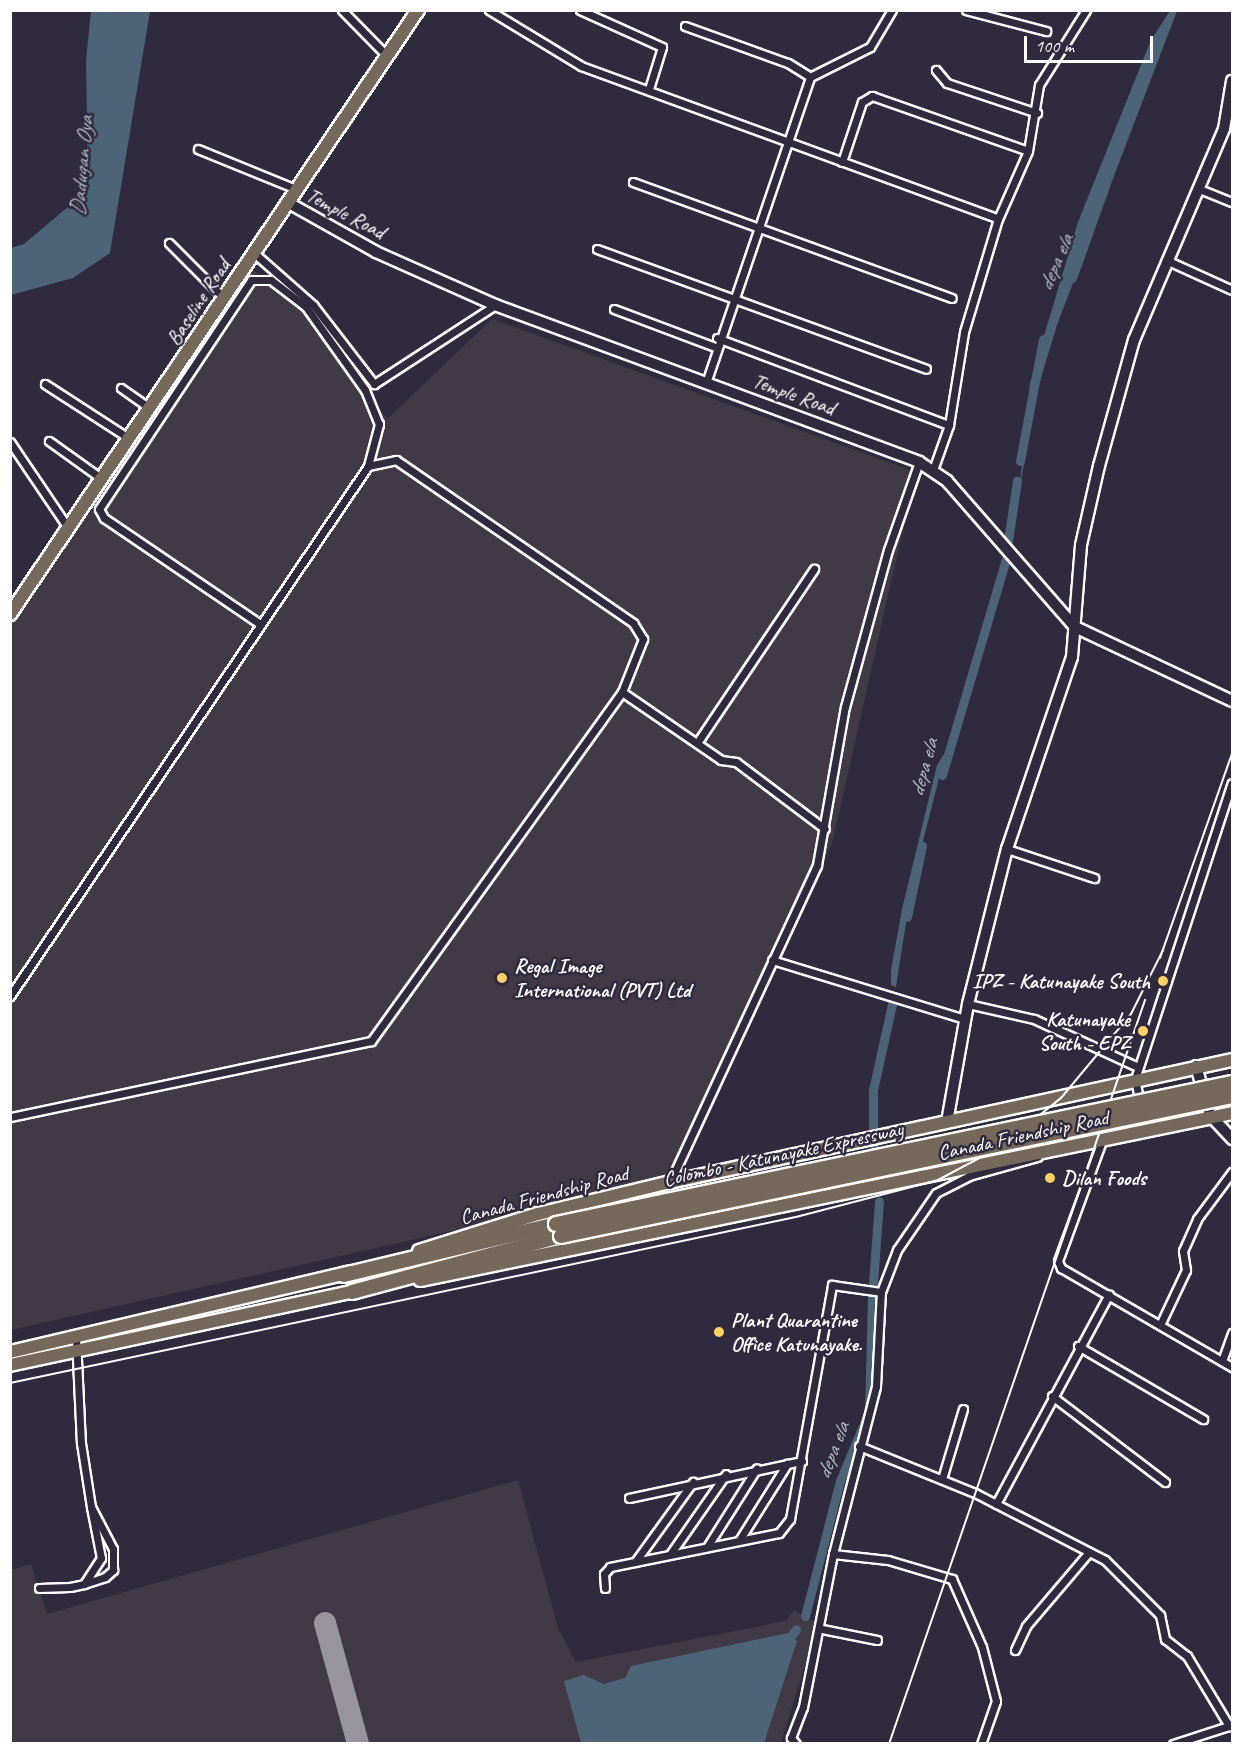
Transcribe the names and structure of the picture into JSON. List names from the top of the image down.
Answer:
{
  "streets": {
    "highway": ["Colombo - Katunayake Expressway"],
    "main road": ["Baseline Road", "Canada Friendship Road"],
    "street": ["Temple Road"]
  },
  "crossings": [
    ["Temple Road", "Baseline Road"],
    ["Canada Friendship Road", "Colombo - Katunayake Expressway"]
  ],
  "water": ["Dadugan Oya", "depa ela"],
  "places": [
    "Regal Image International (PVT) Ltd",
    "IPZ - Katunayake South",
    "Katunayake South - EPZ",
    "Dilan Foods",
    "Plant Quarantine Office Katunayake."
  ],
  "scale_bar": "100 m"
}
